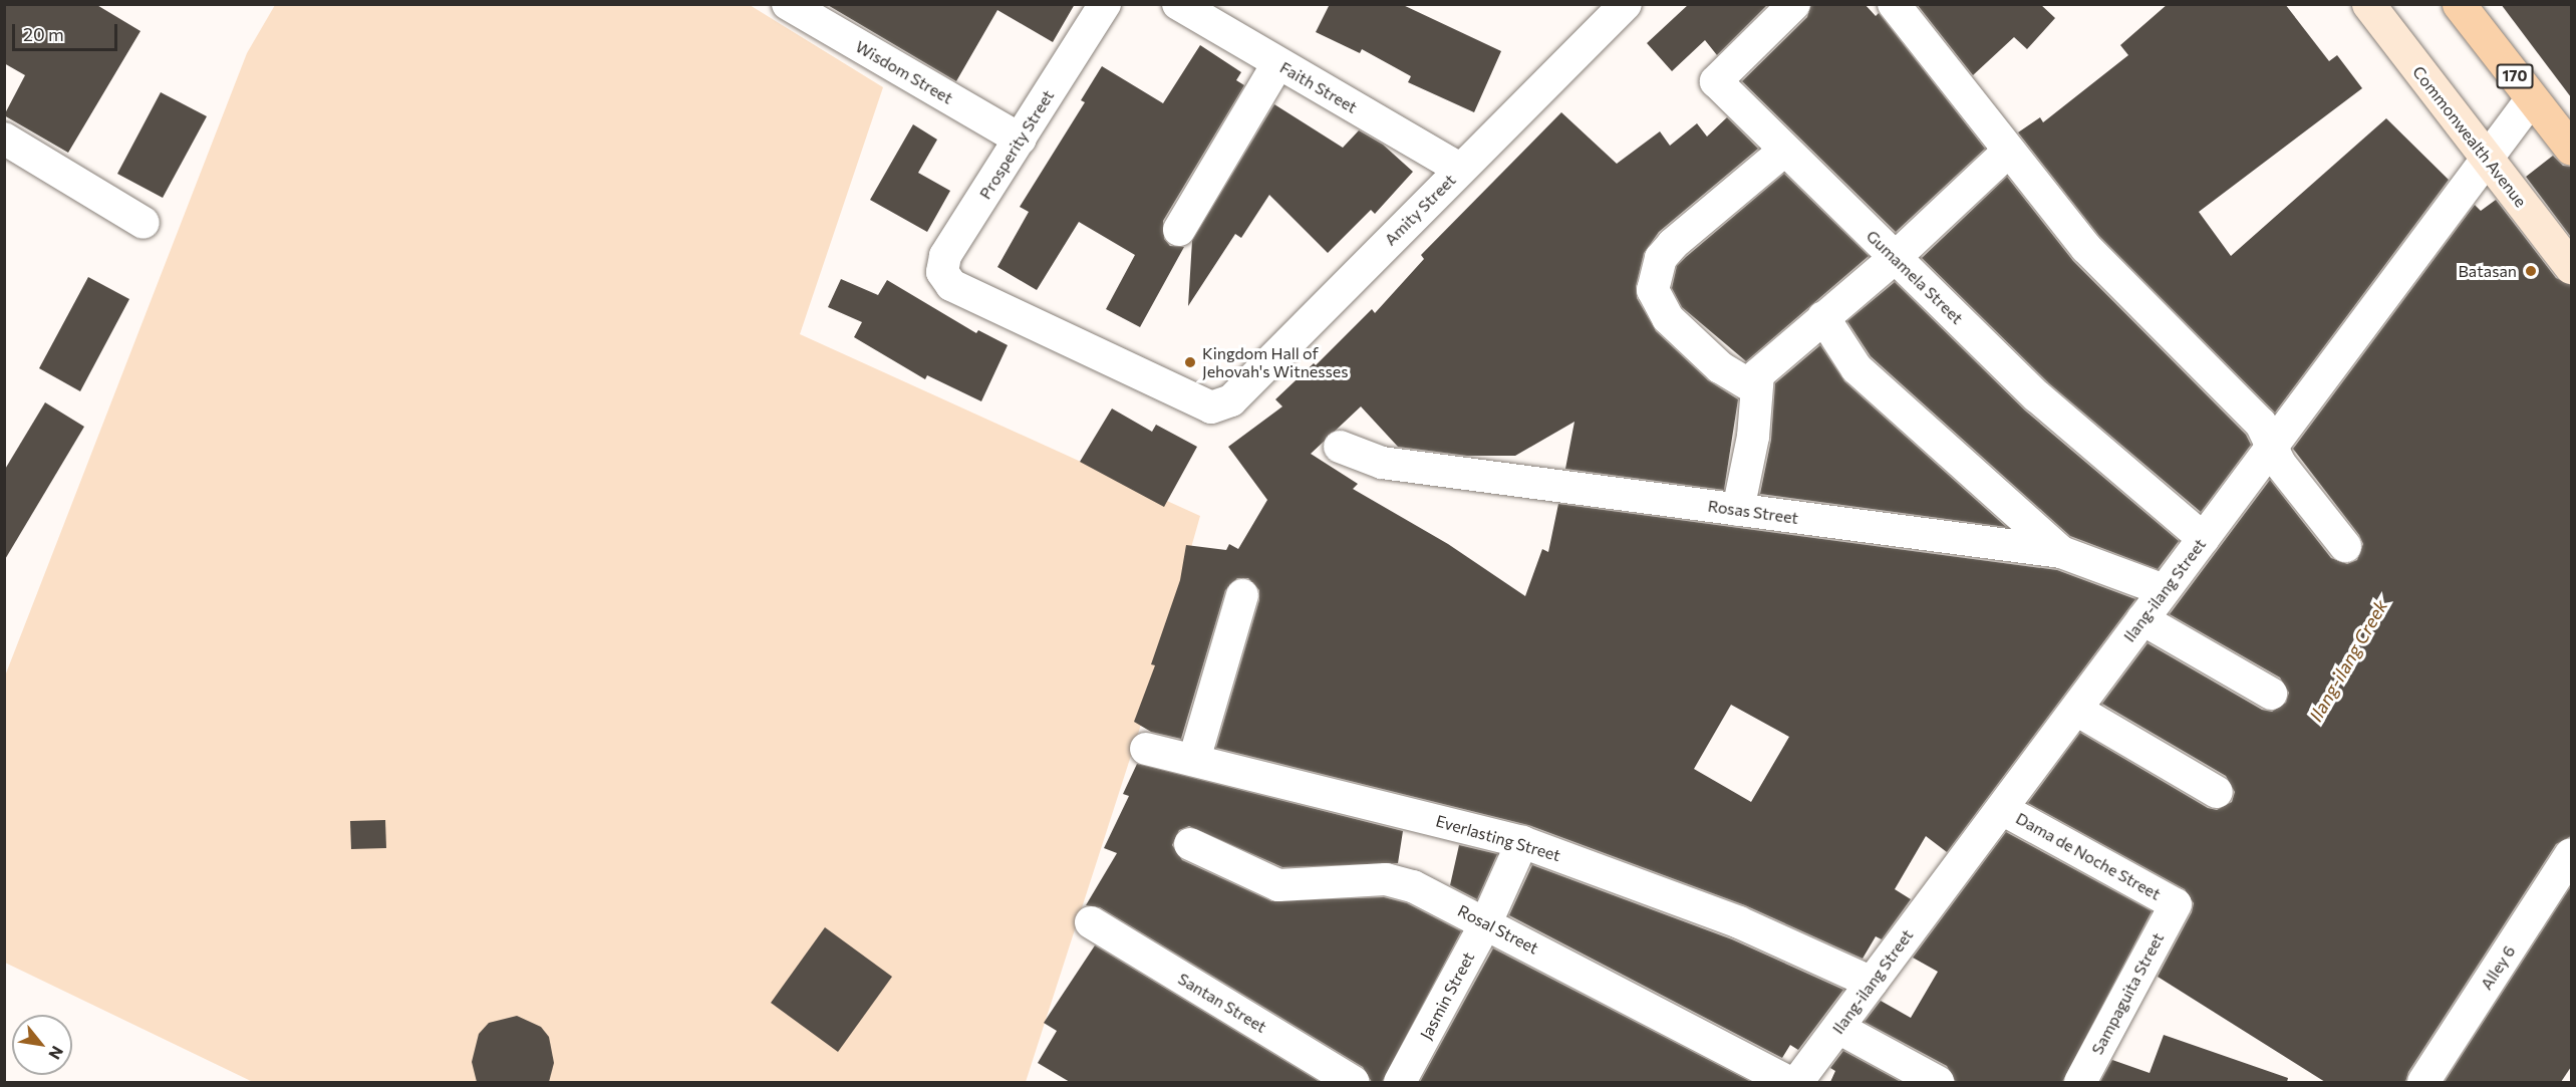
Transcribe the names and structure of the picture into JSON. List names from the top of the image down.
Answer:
{
  "streets": {
    "main road": ["170"],
    "street": [
      "Wisdom Street",
      "Faith Street",
      "Commonwealth Avenue",
      "Prosperity Street",
      "Amity Street",
      "Gumamela Street",
      "Rosas Street",
      "Ilang-ilang Street",
      "Everlasting Street",
      "Dama de Noche Street",
      "Rosal Street",
      "Alley 6",
      "Sampaguita Street",
      "Jasmin Street",
      "Santan Street"
    ]
  },
  "crossings": [
    ["Wisdom Street", "Prosperity Street"],
    ["170", "Ilang-ilang Street"],
    ["Faith Street", "Amity Street"],
    ["Commonwealth Avenue", "Ilang-ilang Street"],
    ["Prosperity Street", "Amity Street"],
    ["Gumamela Street", "Ilang-ilang Street"],
    ["Rosas Street", "Ilang-ilang Street"],
    ["Ilang-ilang Street", "Everlasting Street"],
    ["Ilang-ilang Street", "Dama de Noche Street"],
    ["Everlasting Street", "Jasmin Street"],
    ["Dama de Noche Street", "Sampaguita Street"],
    ["Rosal Street", "Jasmin Street"]
  ],
  "water": ["Ilang-ilang Creek"],
  "places": ["Batasan", "Kingdom Hall of Jehovah's Witnesses"],
  "scale_bar": "20 m",
  "north": "bottom right"
}
